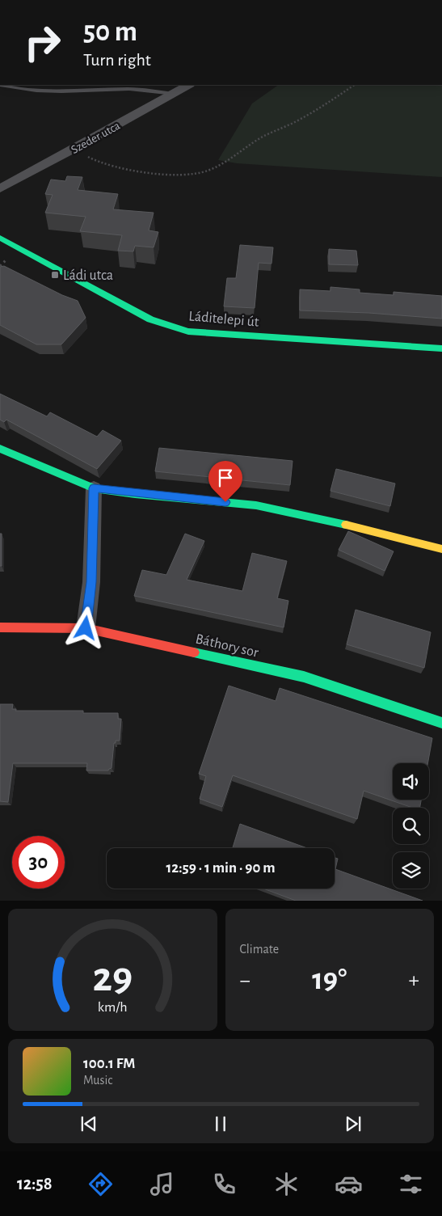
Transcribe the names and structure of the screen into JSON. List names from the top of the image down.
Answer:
{
  "streets": {
    "street": ["Szeder utca", "Láditelepi út", "Báthory sor"]
  },
  "places": {
    "transit": ["Ládi utca"]
  },
  "page": {
    "turn": ["50 m", "Turn right"],
    "limit": "30",
    "trip": "12:59 · 1 min · 90 m",
    "tile": "Climate",
    "heat": ["−", "19°", "+"],
    "song": ["100.1 FM", "Music"],
    "tabs": "12:58",
    "gauge": ["29", "km/h"]
  }
}
